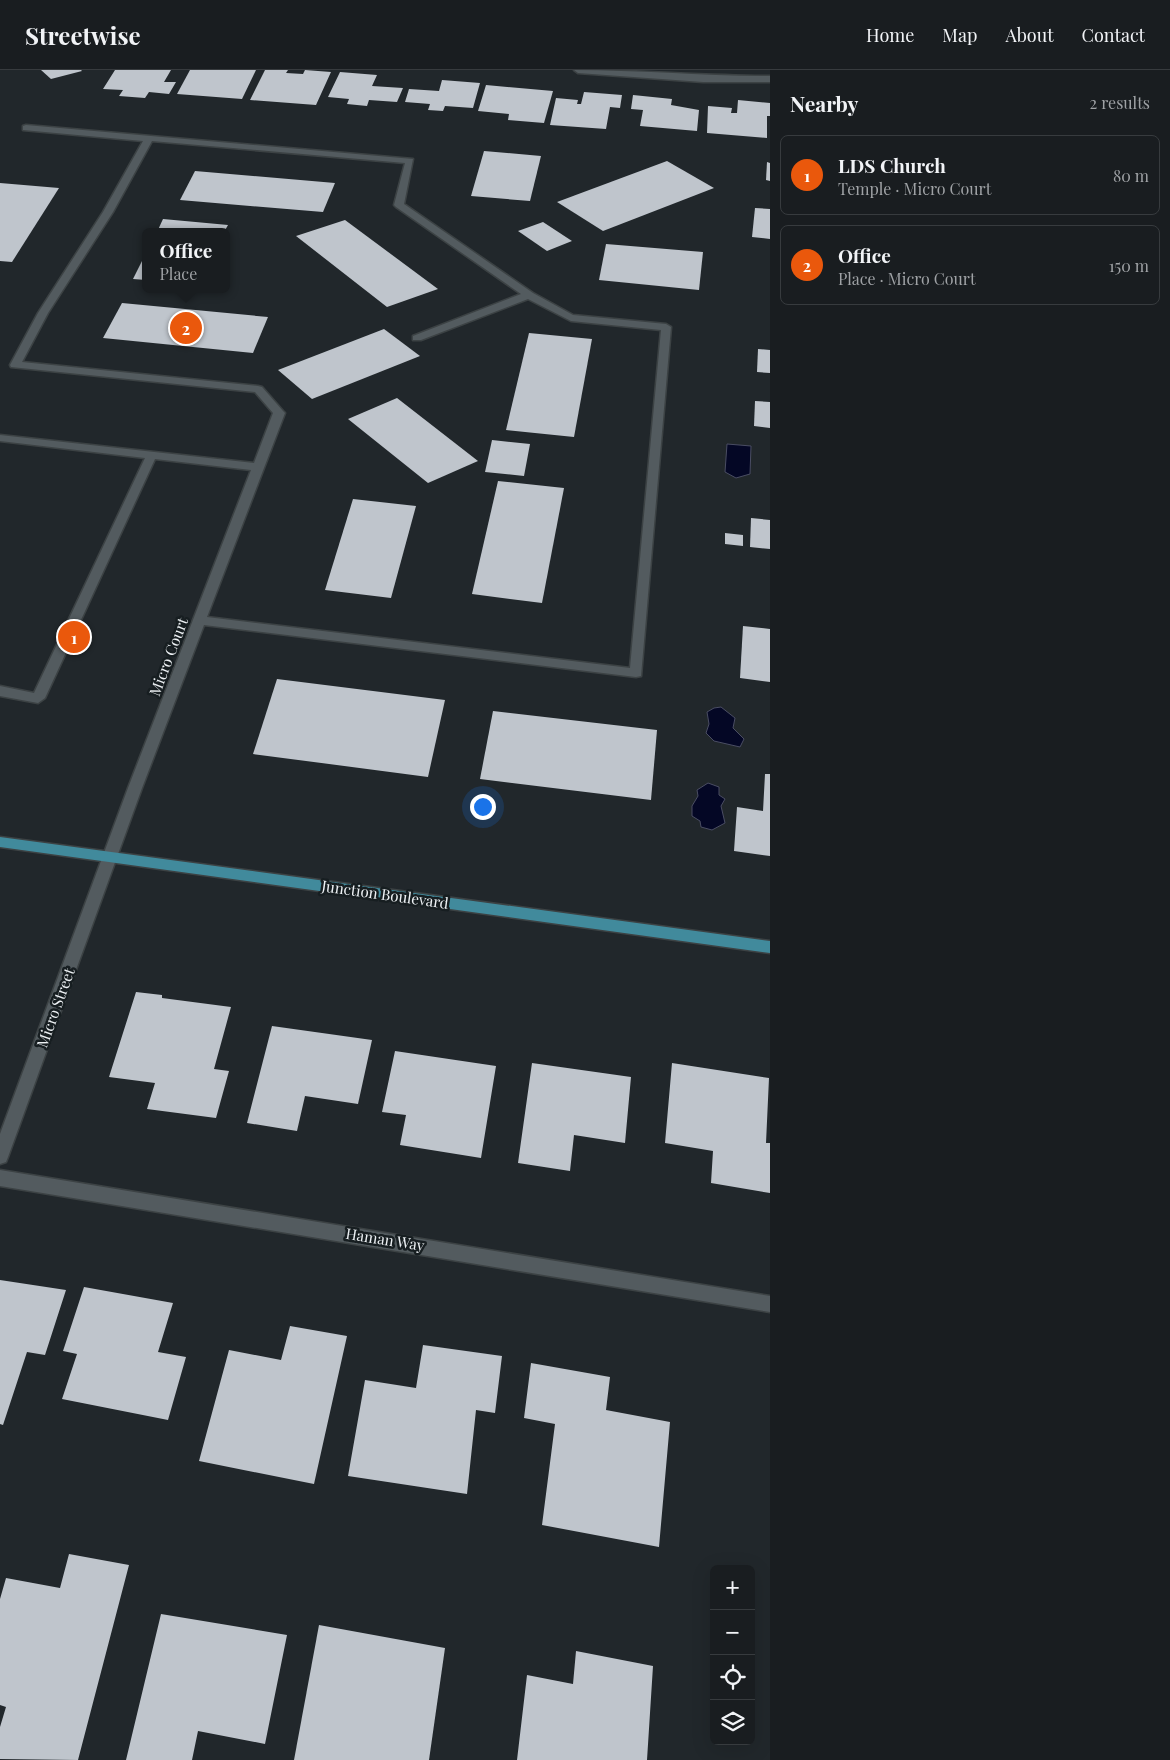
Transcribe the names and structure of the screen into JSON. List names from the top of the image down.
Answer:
{
  "streets": {
    "main road": ["Junction Boulevard"],
    "street": ["Micro Court", "Micro Street", "Haman Way"]
  },
  "crossings": [
    ["Micro Court", "Junction Boulevard"],
    ["Micro Court", "Micro Street"],
    ["Junction Boulevard", "Micro Street"]
  ],
  "page": {
    "header": "Streetwise",
    "nav": [
      "Home",
      "Map",
      "About",
      "Contact"
    ],
    "heading": ["Nearby", "2 results"],
    "list": [
      {
        "mark": "1",
        "name": "LDS Church",
        "note": "Temple · Micro Court",
        "value": "80 m"
      },
      {
        "mark": "2",
        "name": "Office",
        "note": "Place · Micro Court",
        "value": "150 m"
      }
    ],
    "popup": ["Office", "Place"],
    "pins": ["2", "1"],
    "map_buttons": ["+", "−"]
  }
}
